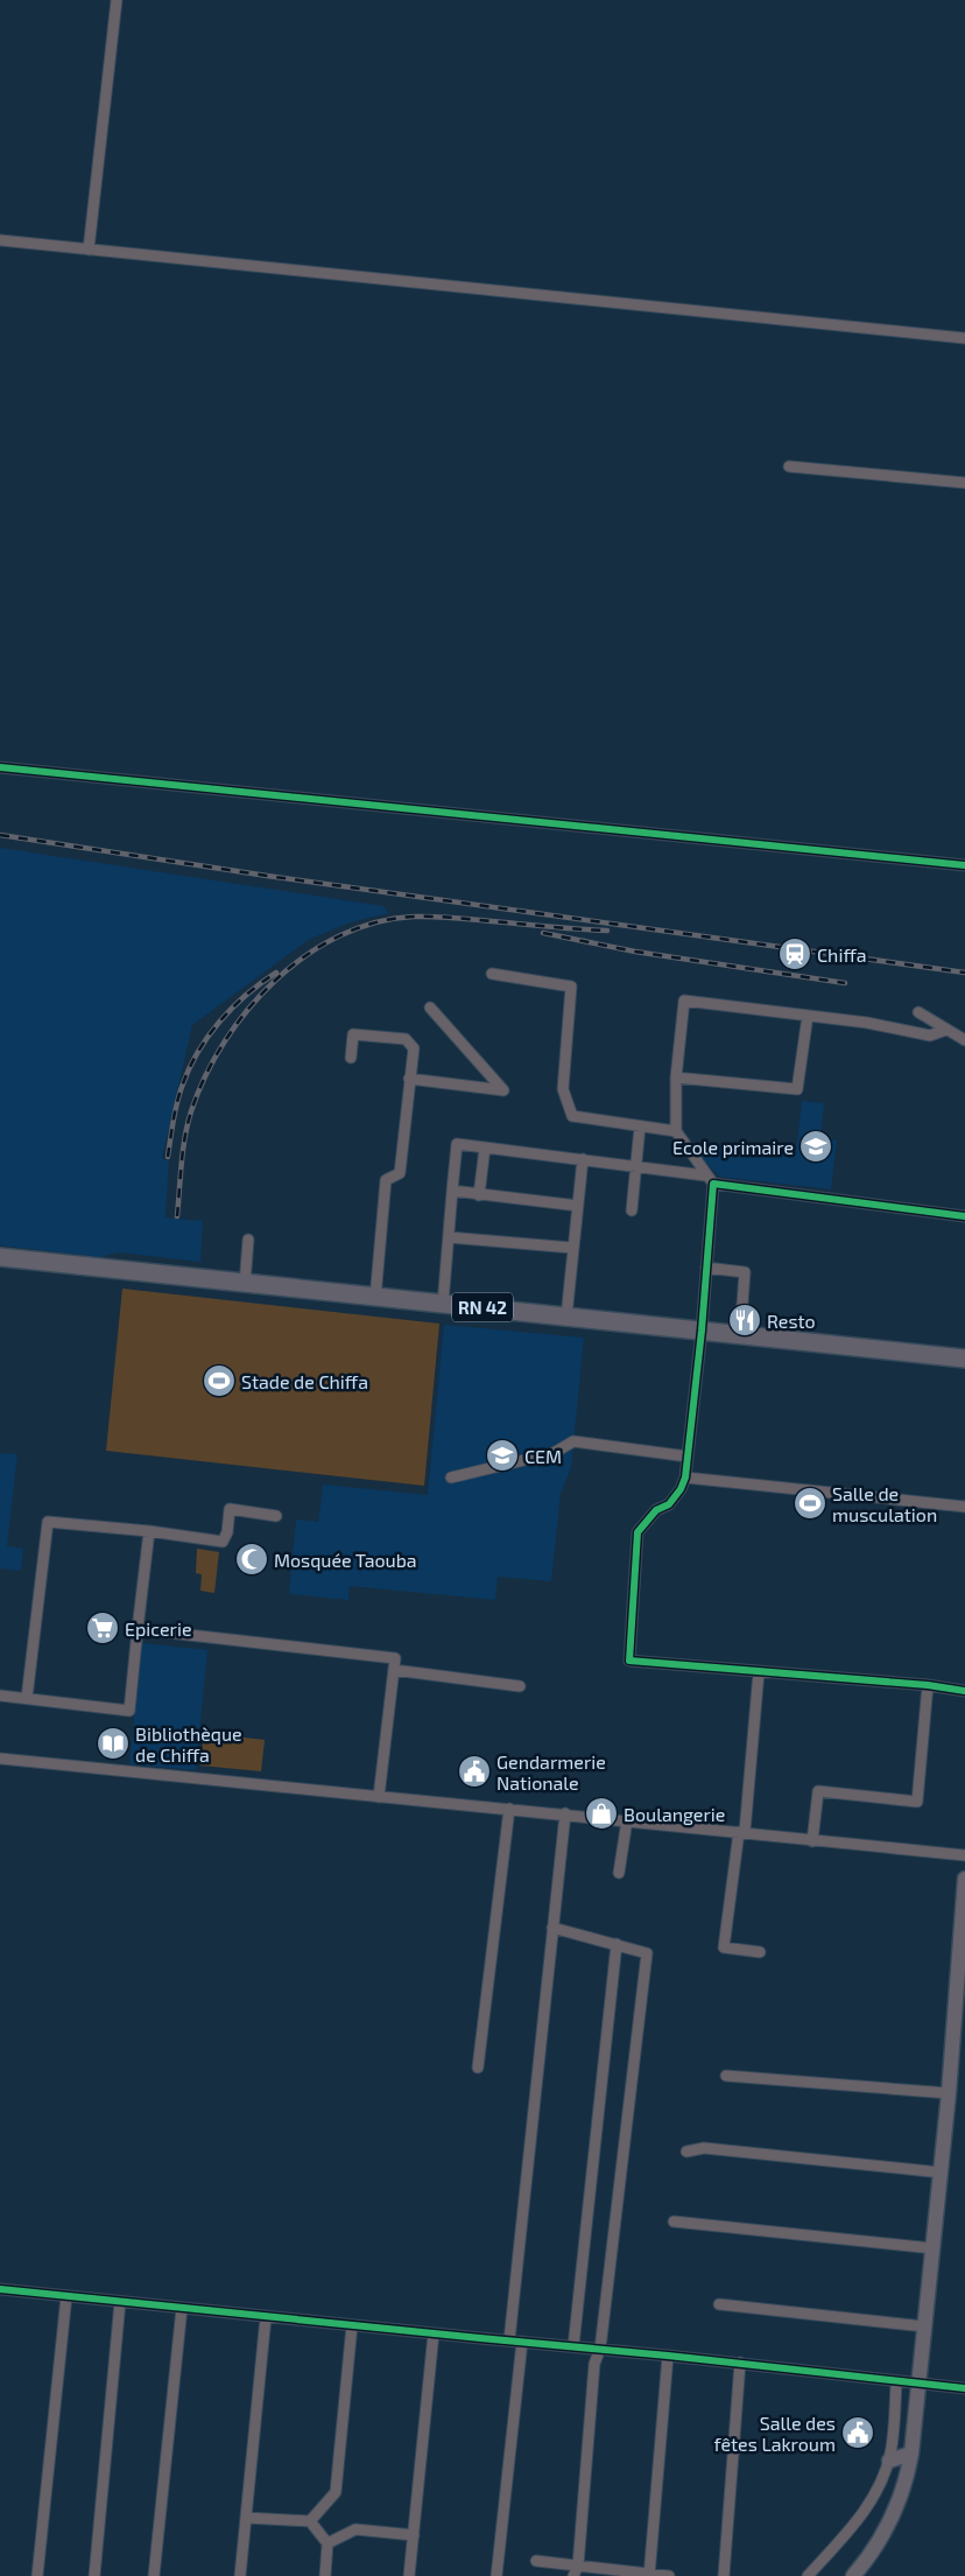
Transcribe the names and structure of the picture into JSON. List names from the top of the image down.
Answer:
{
  "streets": {
    "main road": ["RN 42"]
  },
  "places": {
    "station": ["Chiffa"],
    "school or university": ["Ecole primaire", "CEM"],
    "restaurant": ["Resto"],
    "sports": ["Stade de Chiffa", "Salle de musculation"],
    "mosque": ["Mosquée Taouba"],
    "supermarket": ["Epicerie"],
    "library": ["Bibliothèque de Chiffa"],
    "public building": ["Gendarmerie Nationale", "Salle des fêtes Lakroum"],
    "shop": ["Boulangerie"]
  }
}
